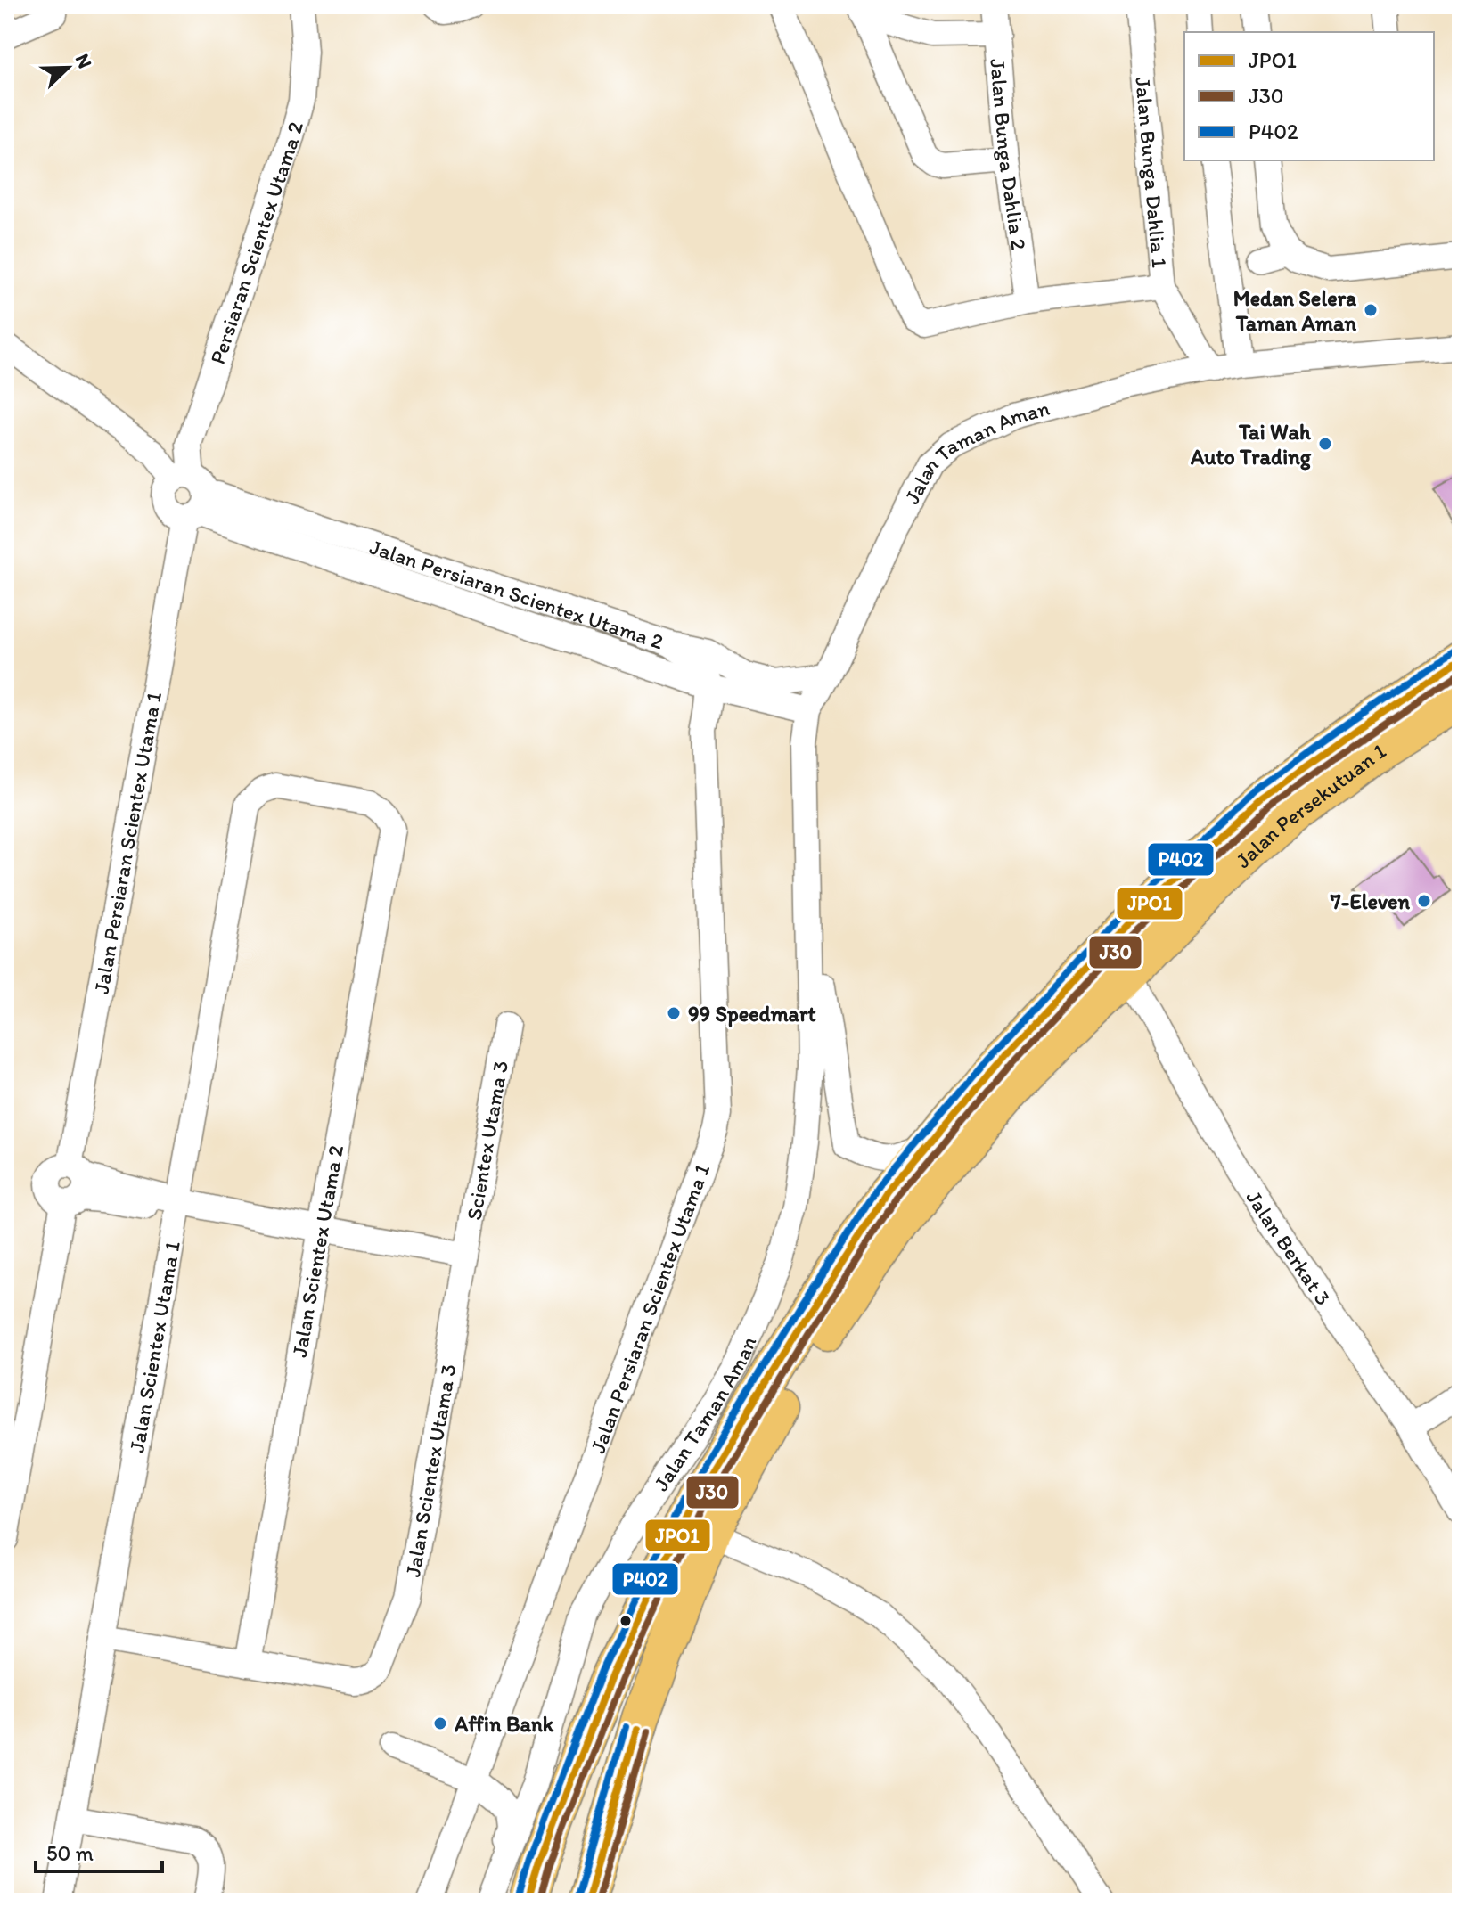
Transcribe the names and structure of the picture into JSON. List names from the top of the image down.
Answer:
{
  "streets": {
    "highway": ["Jalan Persekutuan 1"],
    "street": [
      "Jalan Bunga Dahlia 2",
      "Jalan Bunga Dahlia 1",
      "Persiaran Scientex Utama 2",
      "Jalan Taman Aman",
      "Jalan Persiaran Scientex Utama 2",
      "Jalan Persiaran Scientex Utama 1",
      "Scientex Utama 3",
      "Jalan Berkat 3",
      "Jalan Scientex Utama 2",
      "Jalan Scientex Utama 1",
      "Jalan Scientex Utama 3"
    ]
  },
  "crossings": [
    ["Jalan Bunga Dahlia 1", "Jalan Taman Aman"],
    ["Persiaran Scientex Utama 2", "Jalan Persiaran Scientex Utama 2"],
    ["Persiaran Scientex Utama 2", "Jalan Persiaran Scientex Utama 1"],
    ["Jalan Taman Aman", "Jalan Persiaran Scientex Utama 2"],
    ["Jalan Taman Aman", "Jalan Persekutuan 1"],
    ["Jalan Persiaran Scientex Utama 2", "Jalan Persiaran Scientex Utama 1"],
    ["Jalan Persekutuan 1", "Jalan Berkat 3"],
    ["Scientex Utama 3", "Jalan Scientex Utama 3"],
    ["Jalan Scientex Utama 2", "Jalan Scientex Utama 1"],
    ["Jalan Scientex Utama 2", "Jalan Scientex Utama 3"]
  ],
  "places": [
    "Medan Selera Taman Aman",
    "Tai Wah Auto Trading",
    "7-Eleven",
    "99 Speedmart",
    "Affin Bank"
  ],
  "lines": ["transit line P402", "transit line JPO1", "transit line J30"],
  "legend": ["JPO1", "J30", "P402"],
  "scale_bar": "50 m",
  "north": "top right"
}
